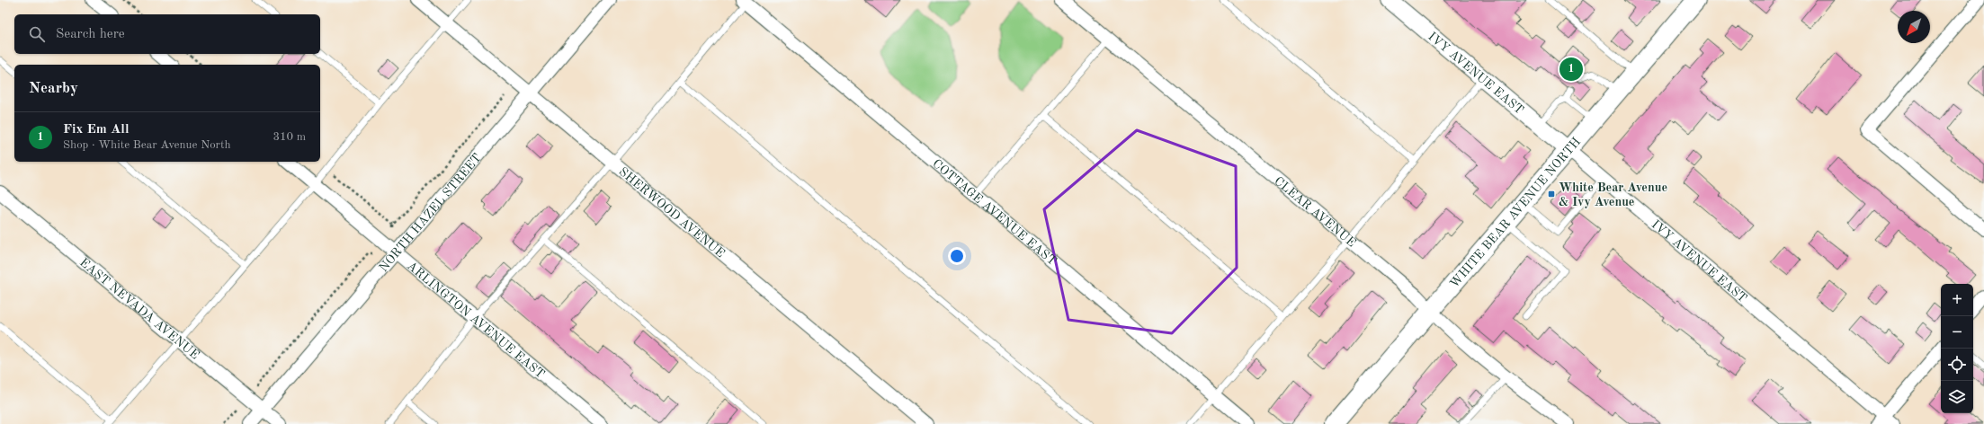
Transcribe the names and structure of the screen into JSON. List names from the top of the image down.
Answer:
{
  "streets": {
    "main road": ["WHITE BEAR AVENUE NORTH"],
    "street": [
      "IVY AVENUE EAST",
      "CLEAR AVENUE",
      "NORTH HAZEL STREET",
      "SHERWOOD AVENUE",
      "COTTAGE AVENUE EAST",
      "EAST NEVADA AVENUE",
      "ARLINGTON AVENUE EAST"
    ]
  },
  "crossings": [
    ["IVY AVENUE EAST", "WHITE BEAR AVENUE NORTH"],
    ["CLEAR AVENUE", "WHITE BEAR AVENUE NORTH"],
    ["NORTH HAZEL STREET", "SHERWOOD AVENUE"],
    ["NORTH HAZEL STREET", "EAST NEVADA AVENUE"],
    ["NORTH HAZEL STREET", "ARLINGTON AVENUE EAST"]
  ],
  "places": {
    "transit": ["White Bear Avenue & Ivy Avenue"]
  },
  "north": "bottom left",
  "page": {
    "search": "Search here",
    "pins": "1",
    "heading": "Nearby",
    "list": [
      {
        "mark": "1",
        "name": "Fix Em All",
        "note": "Shop · White Bear Avenue North",
        "value": "310 m"
      }
    ],
    "map_buttons": ["+", "−"]
  }
}
